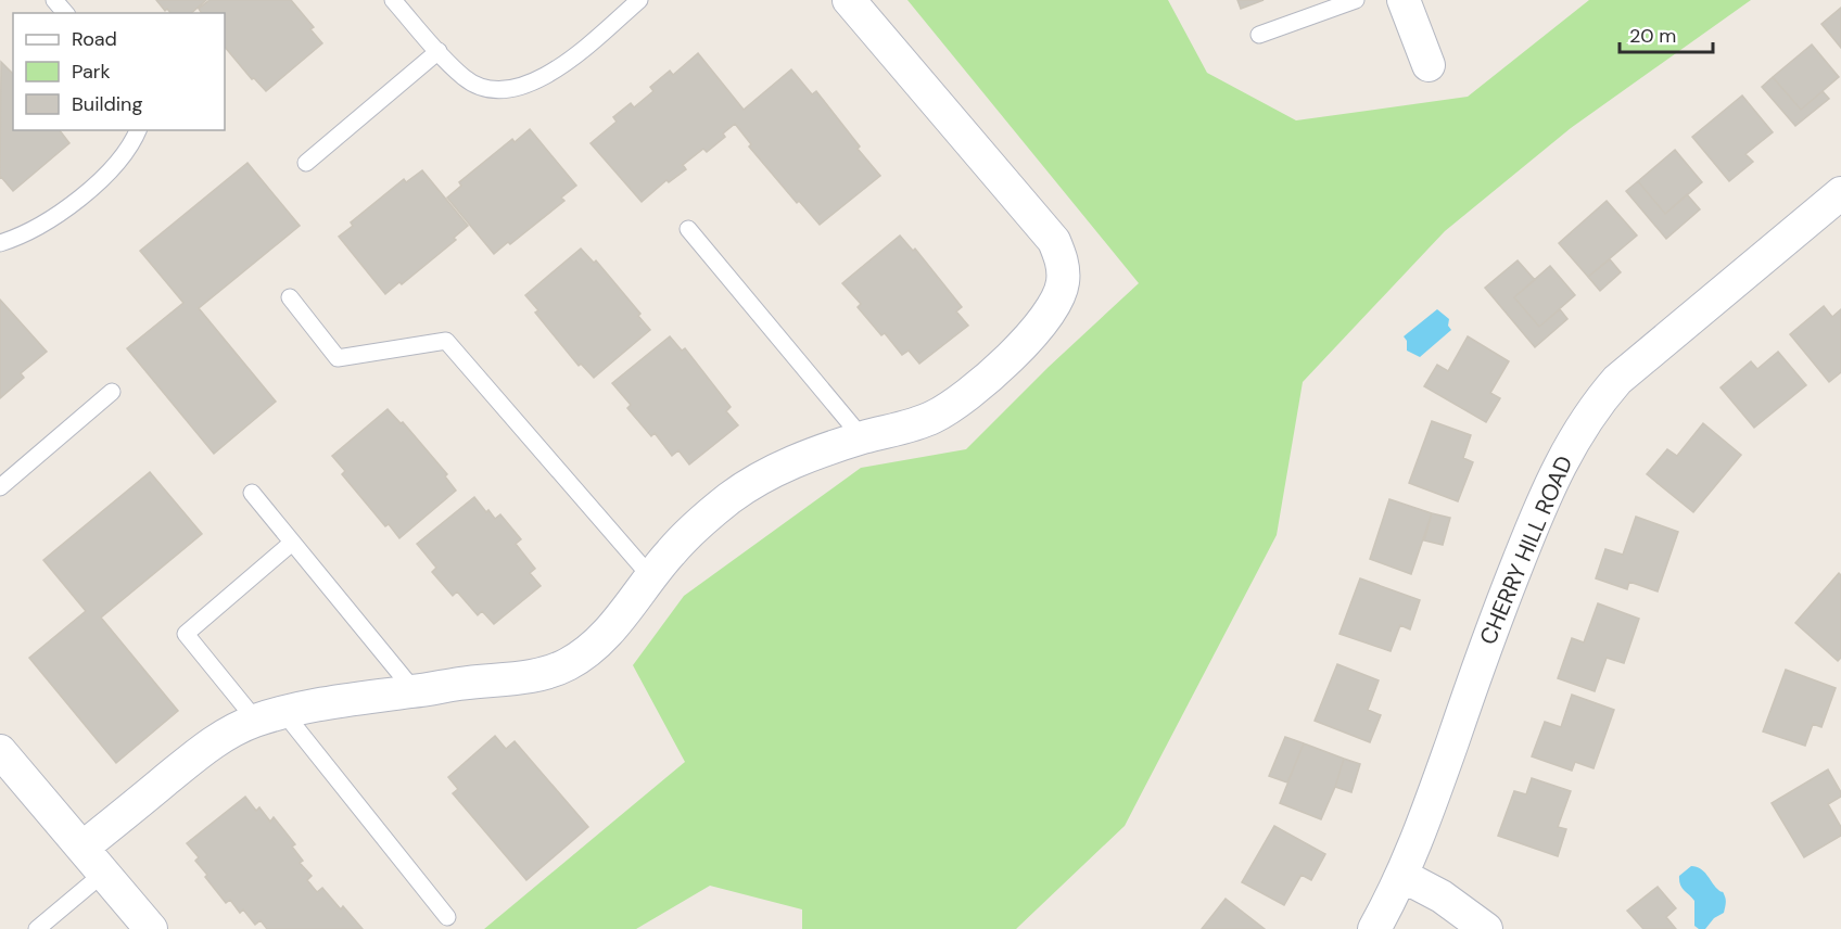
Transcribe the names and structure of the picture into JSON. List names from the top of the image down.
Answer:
{
  "streets": {
    "street": ["CHERRY HILL ROAD"]
  },
  "legend": ["Road", "Park", "Building"],
  "scale_bar": "20 m"
}
